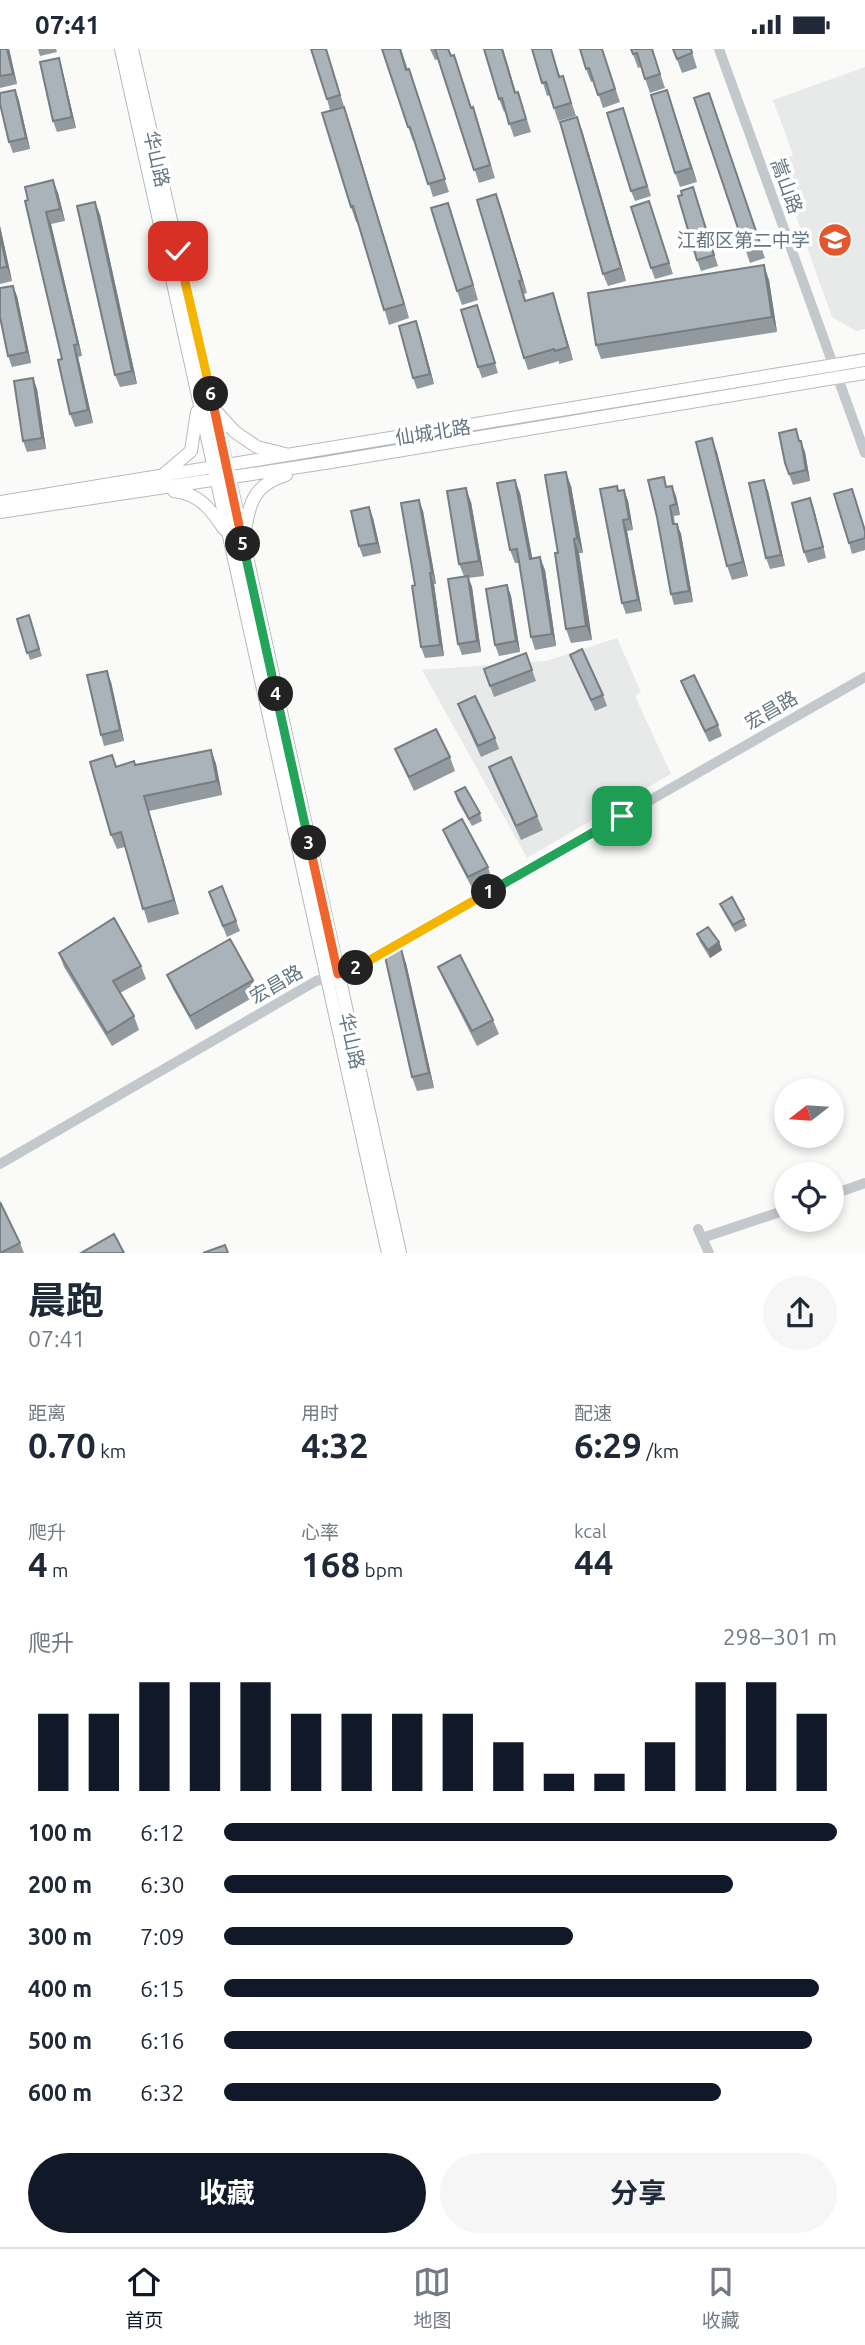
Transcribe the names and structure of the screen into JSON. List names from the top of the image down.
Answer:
{
  "streets": {
    "main road": ["华山路", "仙城北路"],
    "street": ["嵩山路", "宏昌路"]
  },
  "crossings": [
    ["华山路", "仙城北路"],
    ["华山路", "宏昌路"],
    ["嵩山路", "仙城北路"]
  ],
  "places": {
    "school or university": ["江都区第二中学"]
  },
  "north": "left",
  "page": {
    "status": "07:41",
    "pins": [
      "6",
      "5",
      "4",
      "3",
      "1",
      "2"
    ],
    "heading": ["晨跑", "07:41"],
    "stats": [
      ["距离", "0.70 km"],
      ["用时", "4:32"],
      ["配速", "6:29 /km"],
      ["爬升", "4 m"],
      ["心率", "168 bpm"],
      ["kcal", "44"]
    ],
    "chart": ["爬升", "298–301 m"],
    "list": [
      {
        "name": "100 m",
        "note": "6:12"
      },
      {
        "name": "200 m",
        "note": "6:30"
      },
      {
        "name": "300 m",
        "note": "7:09"
      },
      {
        "name": "400 m",
        "note": "6:15"
      },
      {
        "name": "500 m",
        "note": "6:16"
      },
      {
        "name": "600 m",
        "note": "6:32"
      }
    ],
    "buttons": ["收藏", "分享"],
    "tabs": ["首页", "地图", "收藏"]
  }
}
